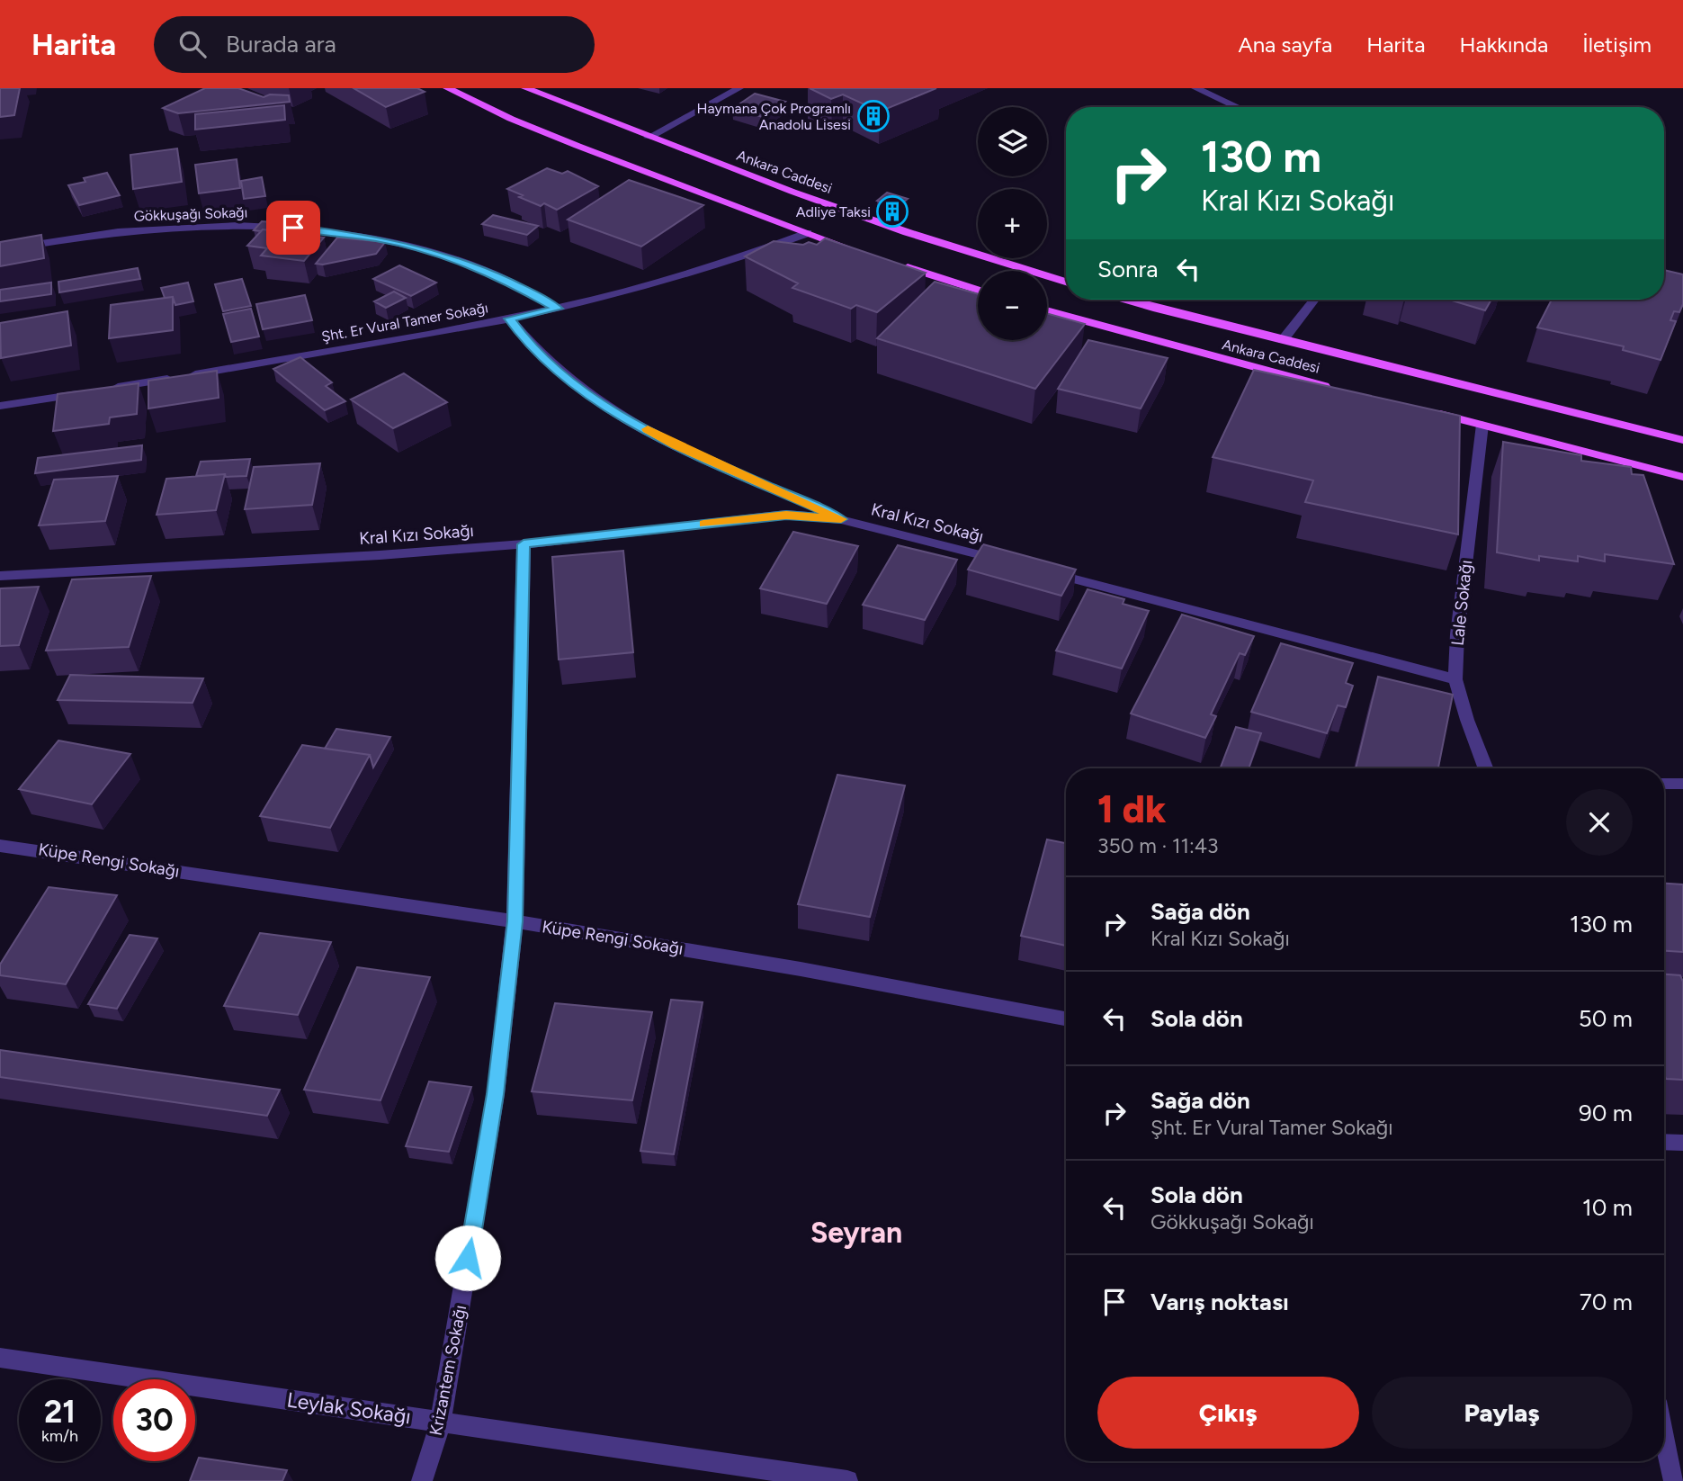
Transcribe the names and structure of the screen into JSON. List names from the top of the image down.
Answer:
{
  "streets": {
    "main road": ["Ankara Caddesi"],
    "street": [
      "Gökkuşağı Sokağı",
      "Şht. Er Vural Tamer Sokağı",
      "Kral Kızı Sokağı",
      "Lale Sokağı",
      "Küpe Rengi Sokağı",
      "Krizantem Sokağı",
      "Leylak Sokağı"
    ]
  },
  "crossings": [
    ["Gökkuşağı Sokağı", "Şht. Er Vural Tamer Sokağı"],
    ["Kral Kızı Sokağı", "Krizantem Sokağı"],
    ["Küpe Rengi Sokağı", "Krizantem Sokağı"],
    ["Krizantem Sokağı", "Leylak Sokağı"]
  ],
  "districts": ["Seyran"],
  "places": {
    "building": ["Haymana Çok Programlı Anadolu Lisesi", "Adliye Taksi"]
  },
  "page": {
    "header": "Harita",
    "search": "Burada ara",
    "nav": [
      "Ana sayfa",
      "Harita",
      "Hakkında",
      "İletişim"
    ],
    "map_buttons": ["+", "−"],
    "turn": ["130 m", "Kral Kızı Sokağı"],
    "then": "Sonra",
    "heading": ["1 dk", "350 m · 11:43"],
    "list": [
      {
        "name": "Sağa dön",
        "note": "Kral Kızı Sokağı",
        "value": "130 m"
      },
      {
        "name": "Sola dön",
        "value": "50 m"
      },
      {
        "name": "Sağa dön",
        "note": "Şht. Er Vural Tamer Sokağı",
        "value": "90 m"
      },
      {
        "name": "Sola dön",
        "note": "Gökkuşağı Sokağı",
        "value": "10 m"
      },
      {
        "name": "Varış noktası",
        "value": "70 m"
      }
    ],
    "buttons": ["Çıkış", "Paylaş"],
    "speed": "21 km/h",
    "limit": "30"
  }
}
